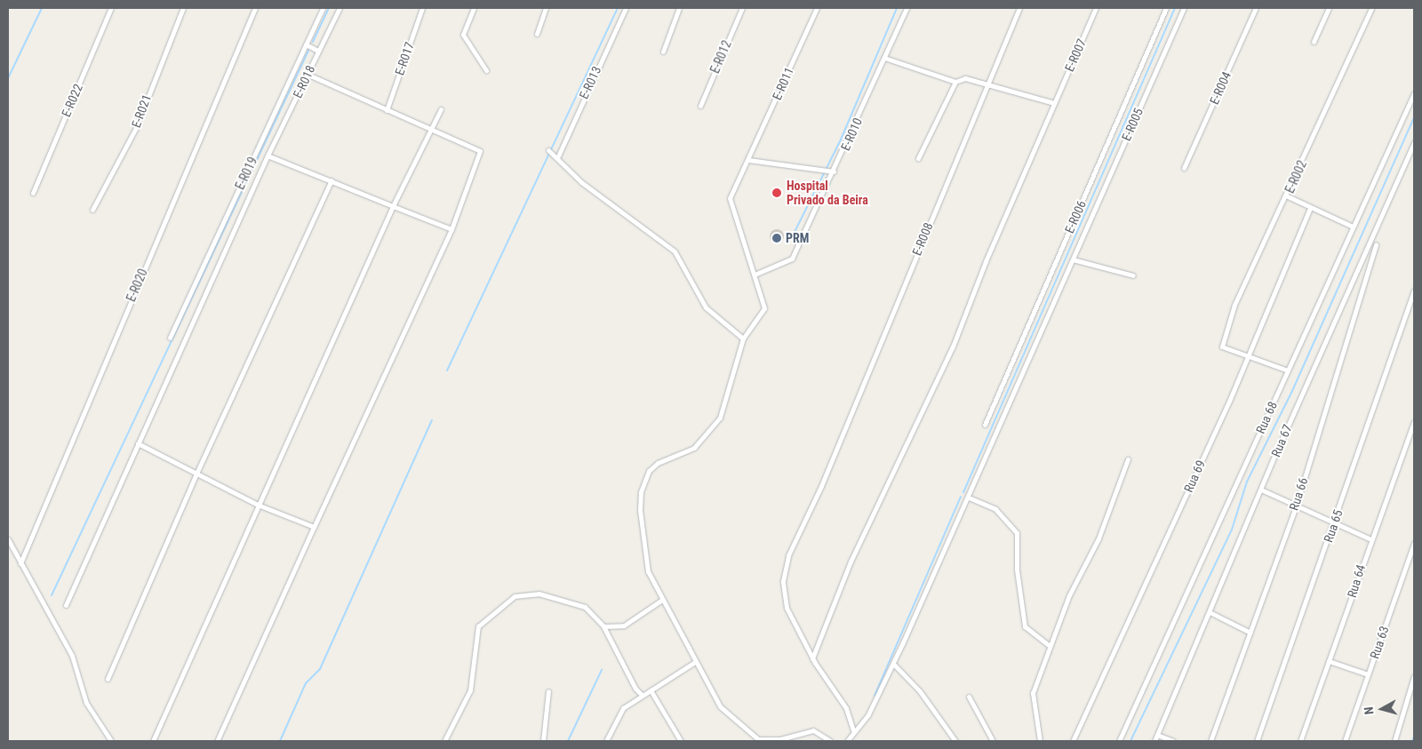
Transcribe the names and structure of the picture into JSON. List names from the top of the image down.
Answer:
{
  "streets": {
    "street": [
      "E-R007",
      "E-R012",
      "E-R017",
      "E-R018",
      "E-R013",
      "E-R011",
      "E-R004",
      "E-R022",
      "E-R021",
      "E-R005",
      "E-R010",
      "E-R019",
      "E-R002",
      "E-R006",
      "E-R008",
      "E-R020",
      "Rua 68",
      "Rua 67",
      "Rua 69",
      "Rua 66",
      "Rua 65",
      "Rua 64",
      "Rua 63"
    ]
  },
  "crossings": [
    ["E-R007", "E-R008"],
    ["E-R011", "E-R010"],
    ["E-R002", "Rua 69"]
  ],
  "places": ["Hospital Privado da Beira", "PRM"],
  "north": "left"
}
